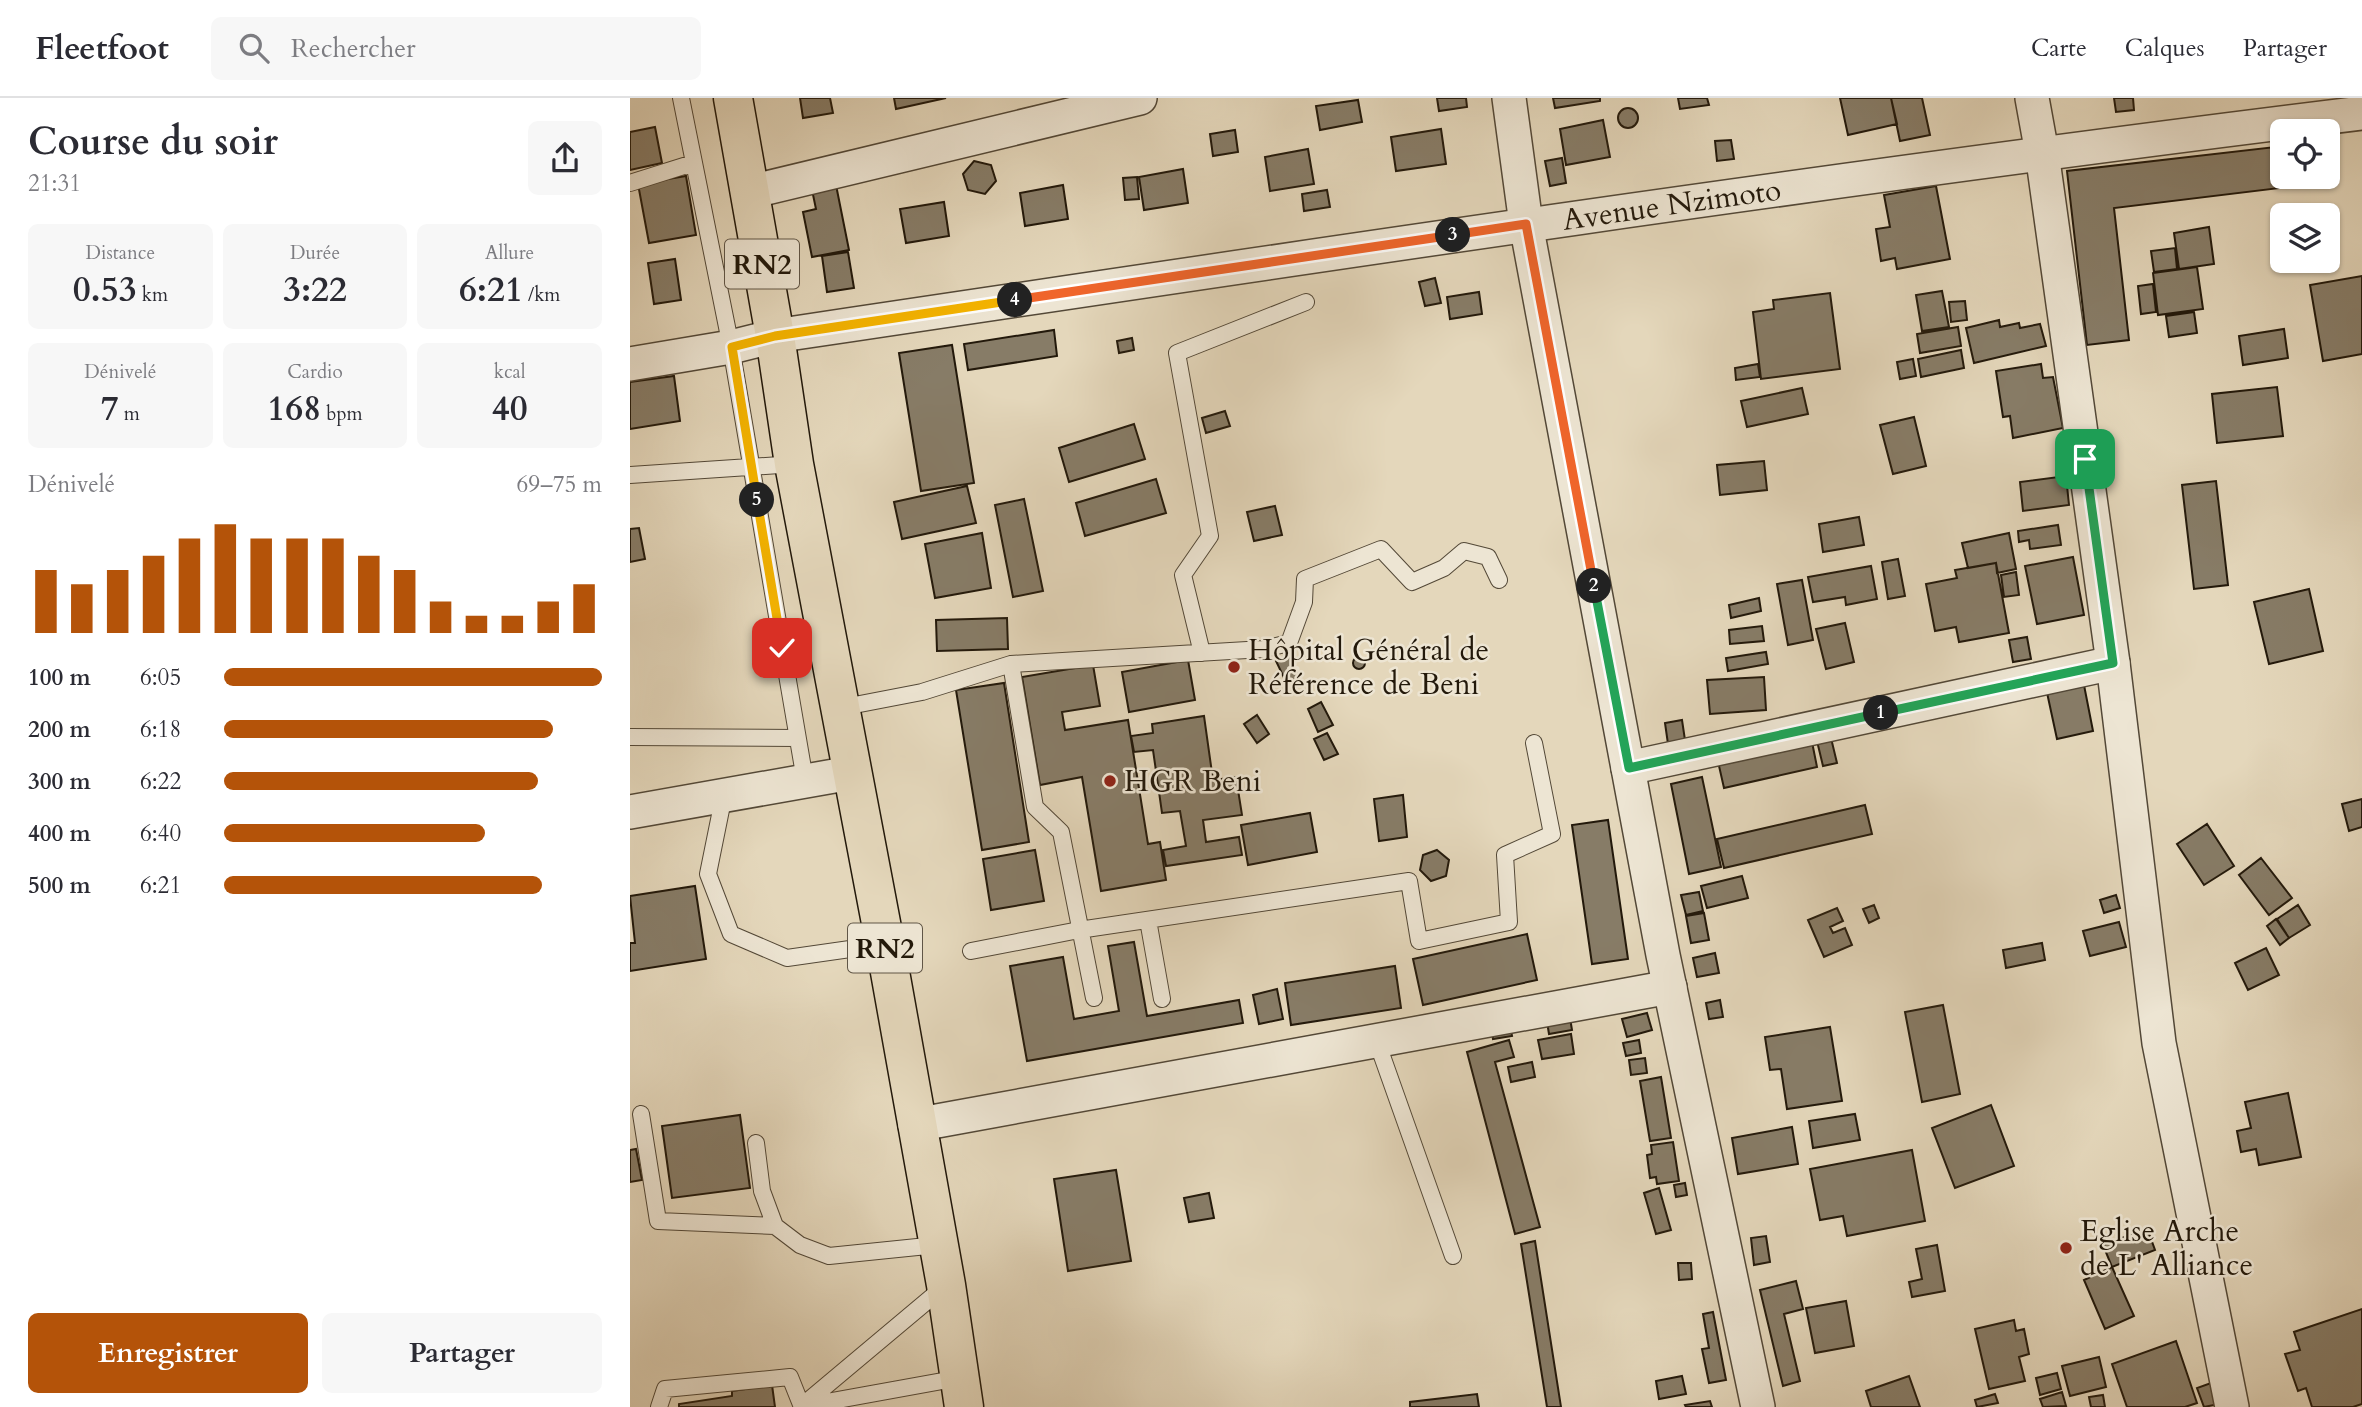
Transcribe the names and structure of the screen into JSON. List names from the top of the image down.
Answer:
{
  "streets": {
    "highway": ["RN2"],
    "street": ["Avenue Nzimoto"]
  },
  "crossings": [
    ["Avenue Nzimoto", "RN2"]
  ],
  "places": ["Hôpital Général de Référence de Beni", "HGR Beni", "Eglise Arche de L' Alliance"],
  "page": {
    "header": "Fleetfoot",
    "search": "Rechercher",
    "nav": ["Carte", "Calques", "Partager"],
    "heading": ["Course du soir", "21:31"],
    "stats": [
      ["Distance", "0.53 km"],
      ["Durée", "3:22"],
      ["Allure", "6:21 /km"],
      ["Dénivelé", "7 m"],
      ["Cardio", "168 bpm"],
      ["kcal", "40"]
    ],
    "pins": [
      "3",
      "4",
      "5",
      "2",
      "1"
    ],
    "chart": ["Dénivelé", "69–75 m"],
    "list": [
      {
        "name": "100 m",
        "note": "6:05"
      },
      {
        "name": "200 m",
        "note": "6:18"
      },
      {
        "name": "300 m",
        "note": "6:22"
      },
      {
        "name": "400 m",
        "note": "6:40"
      },
      {
        "name": "500 m",
        "note": "6:21"
      }
    ],
    "buttons": ["Enregistrer", "Partager"]
  }
}
